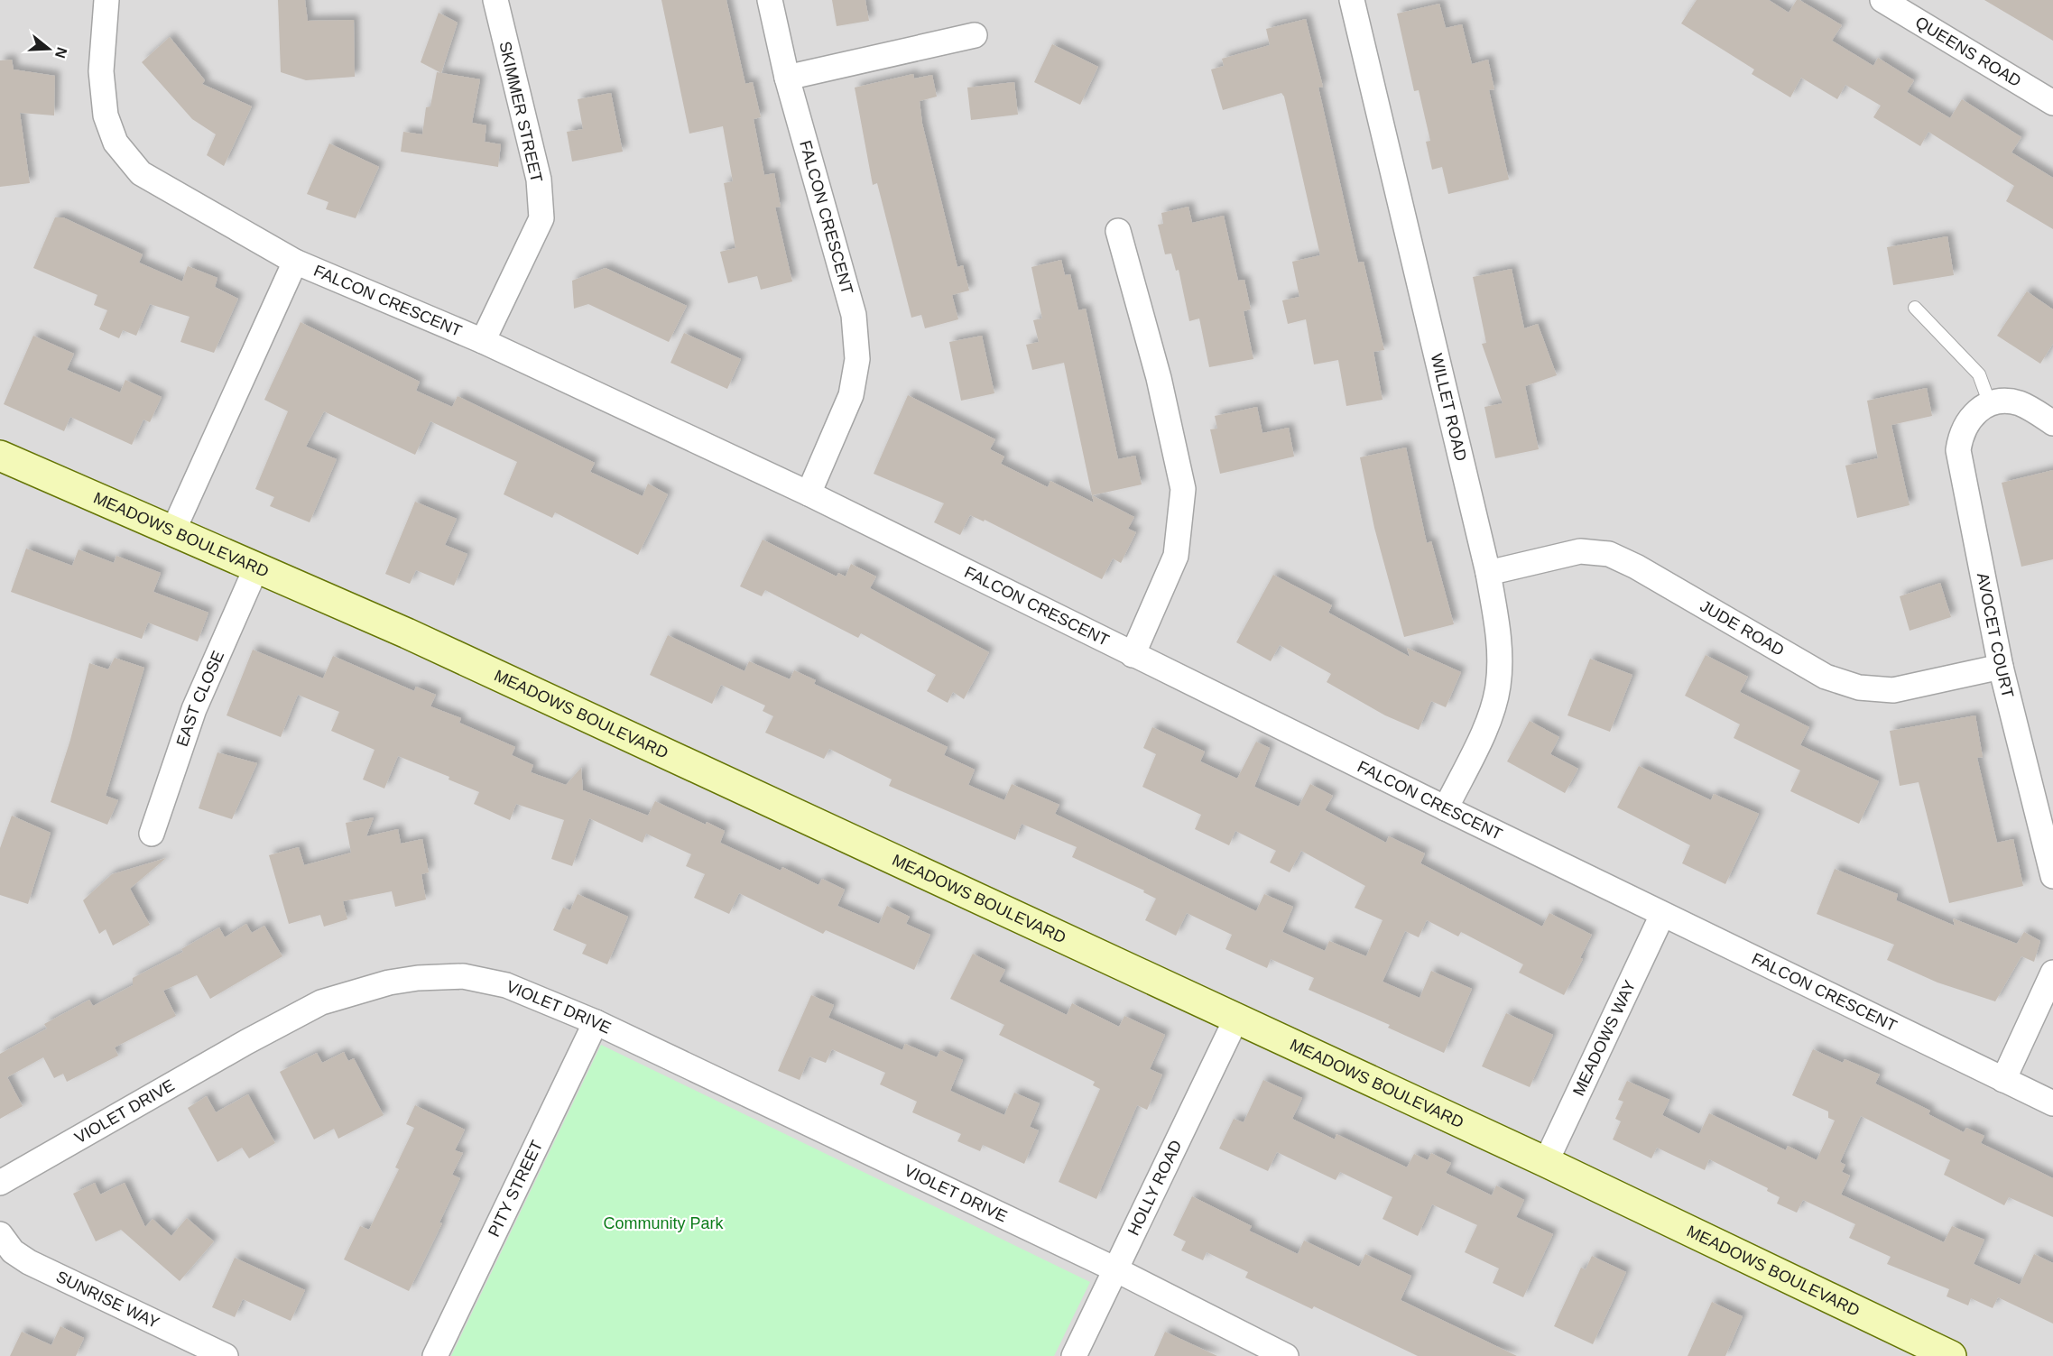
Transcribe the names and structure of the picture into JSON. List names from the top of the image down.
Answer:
{
  "streets": {
    "street": [
      "QUEENS ROAD",
      "SKIMMER STREET",
      "FALCON CRESCENT",
      "WILLET ROAD",
      "MEADOWS BOULEVARD",
      "JUDE ROAD",
      "AVOCET COURT",
      "EAST CLOSE",
      "VIOLET DRIVE",
      "MEADOWS WAY",
      "HOLLY ROAD",
      "PITY STREET",
      "SUNRISE WAY"
    ]
  },
  "crossings": [
    ["SKIMMER STREET", "FALCON CRESCENT"],
    ["FALCON CRESCENT", "WILLET ROAD"],
    ["FALCON CRESCENT", "MEADOWS WAY"],
    ["WILLET ROAD", "JUDE ROAD"],
    ["MEADOWS BOULEVARD", "EAST CLOSE"],
    ["MEADOWS BOULEVARD", "MEADOWS WAY"],
    ["MEADOWS BOULEVARD", "HOLLY ROAD"],
    ["JUDE ROAD", "AVOCET COURT"],
    ["VIOLET DRIVE", "HOLLY ROAD"],
    ["VIOLET DRIVE", "PITY STREET"]
  ],
  "parks": ["Community Park"],
  "north": "right"
}
